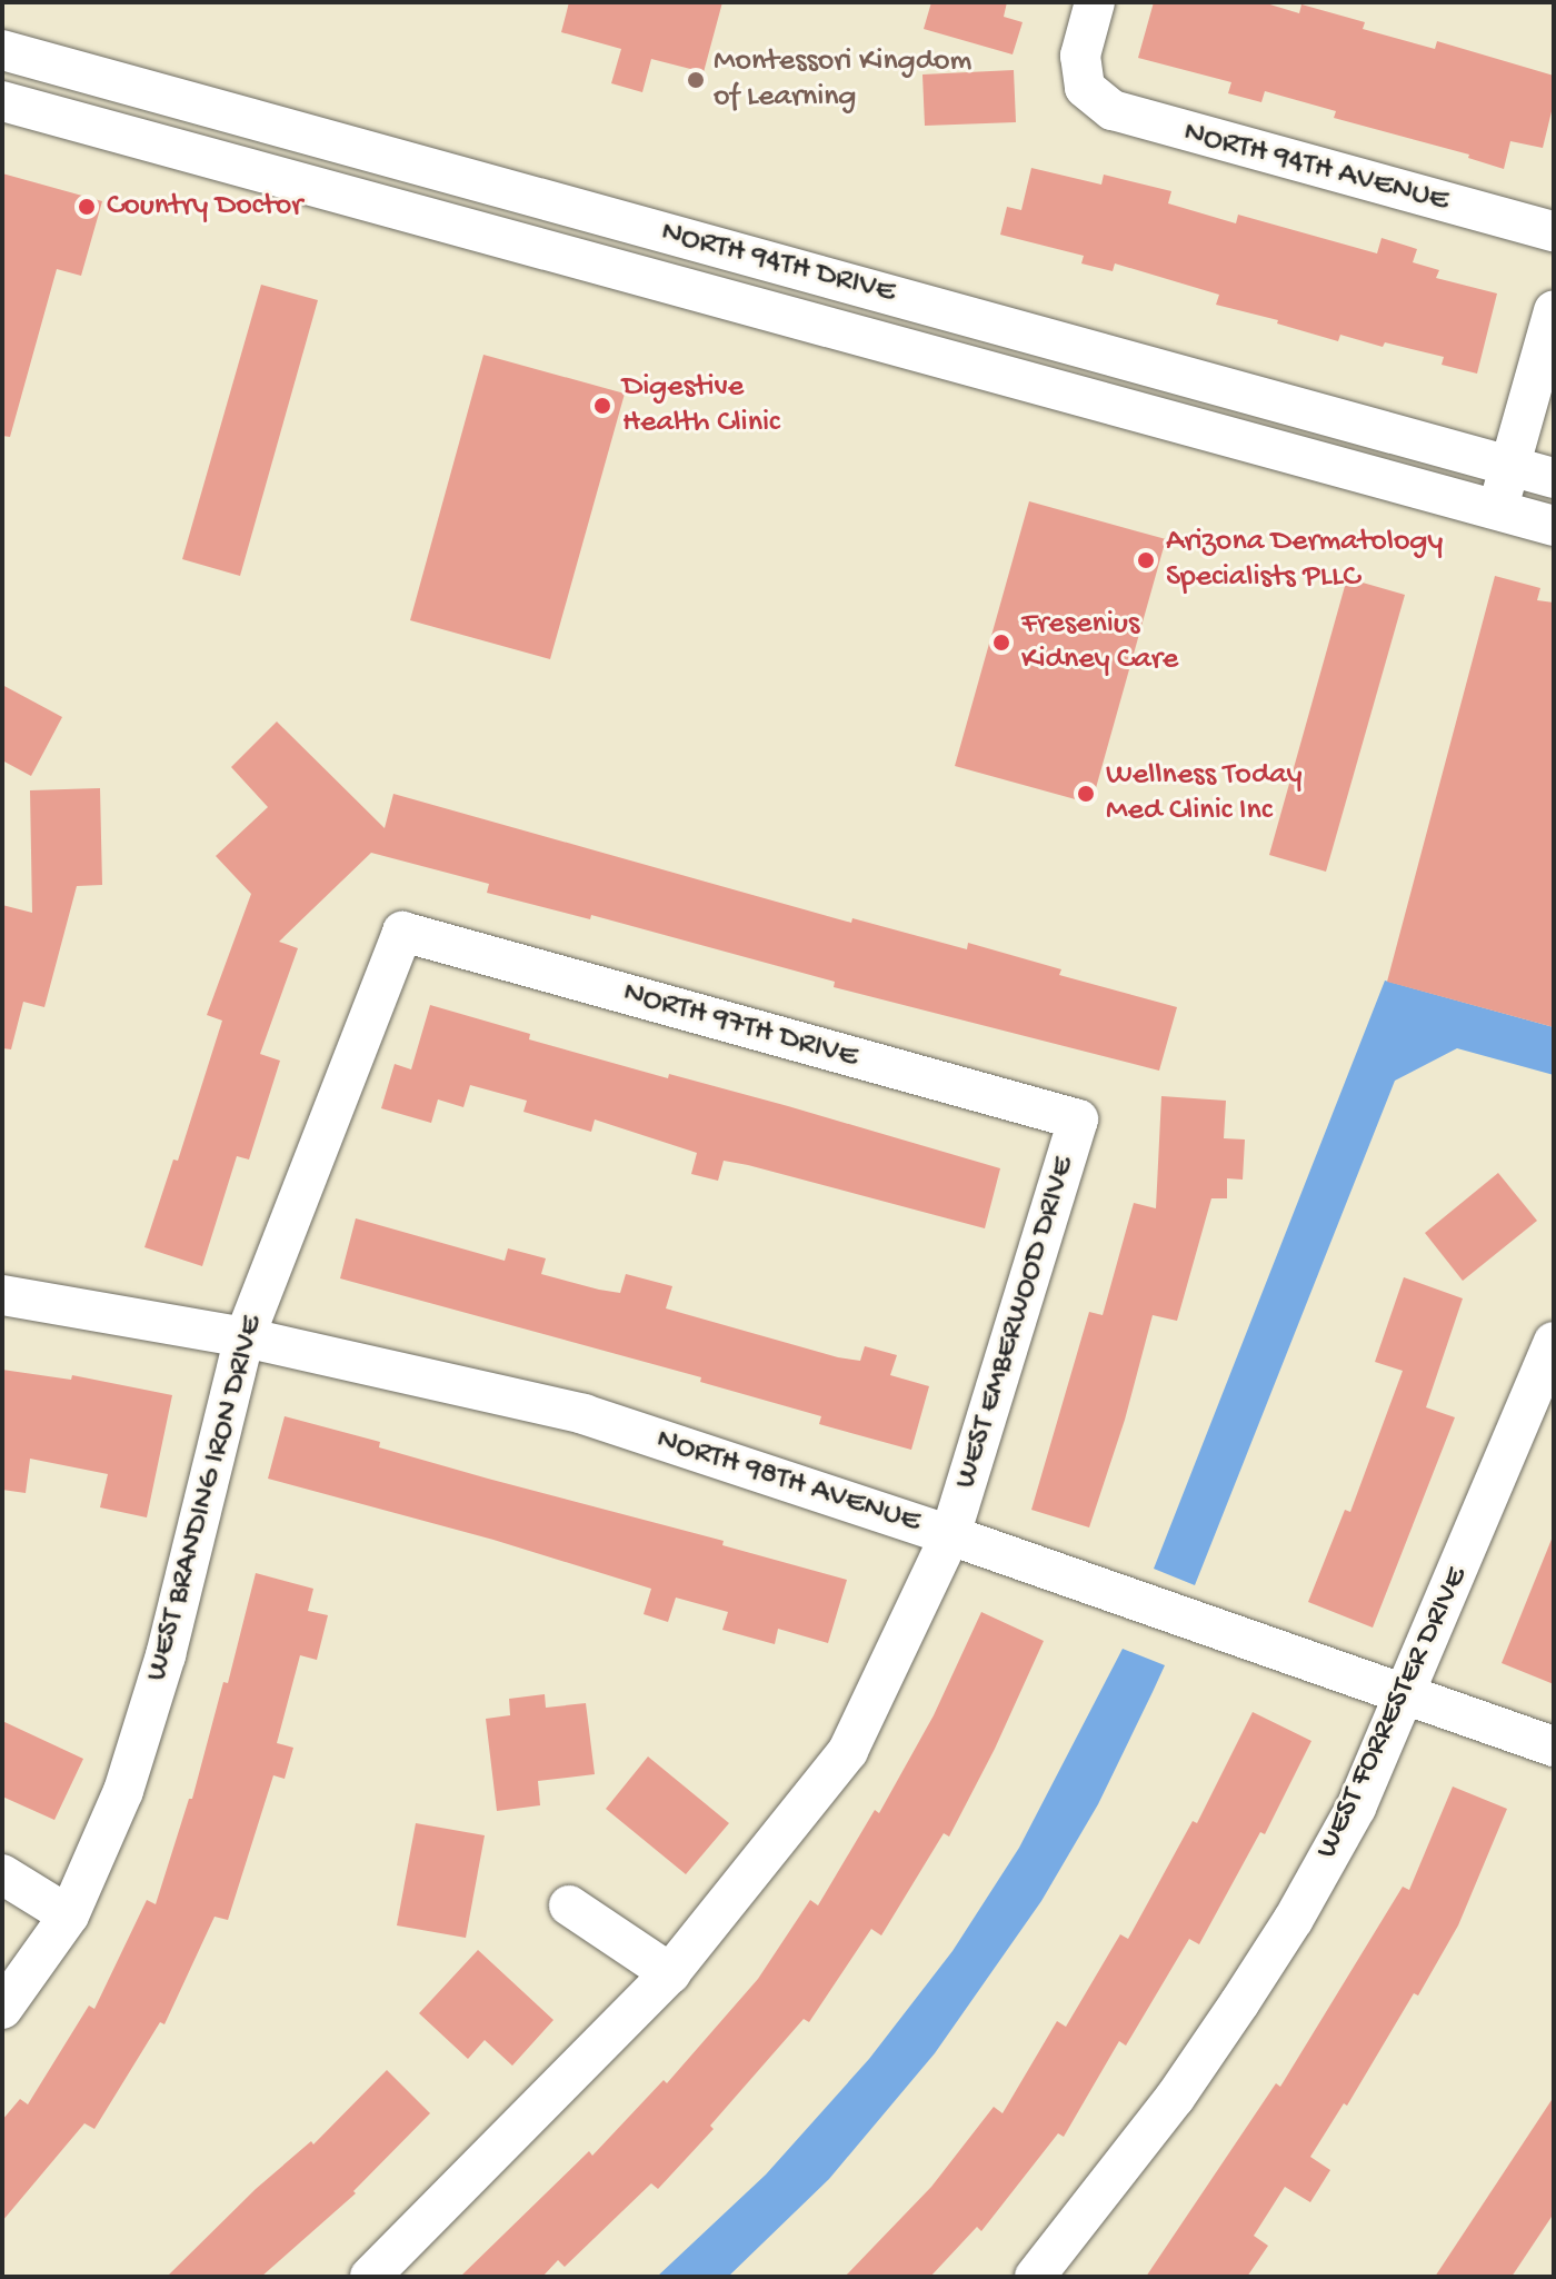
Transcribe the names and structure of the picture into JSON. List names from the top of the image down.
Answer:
{
  "streets": {
    "street": [
      "NORTH 94TH AVENUE",
      "NORTH 94TH DRIVE",
      "NORTH 97TH DRIVE",
      "WEST EMBERWOOD DRIVE",
      "NORTH 98TH AVENUE",
      "WEST BRANDING IRON DRIVE",
      "WEST FORRESTER DRIVE"
    ]
  },
  "crossings": [
    ["NORTH 97TH DRIVE", "WEST EMBERWOOD DRIVE"],
    ["NORTH 97TH DRIVE", "WEST BRANDING IRON DRIVE"],
    ["WEST EMBERWOOD DRIVE", "NORTH 98TH AVENUE"],
    ["NORTH 98TH AVENUE", "WEST BRANDING IRON DRIVE"],
    ["NORTH 98TH AVENUE", "WEST FORRESTER DRIVE"]
  ],
  "places": [
    "Montessori Kingdom of Learning",
    "Country Doctor",
    "Digestive Health Clinic",
    "Arizona Dermatology Specialists PLLC",
    "Fresenius Kidney Care",
    "Wellness Today Med Clinic Inc"
  ]
}
